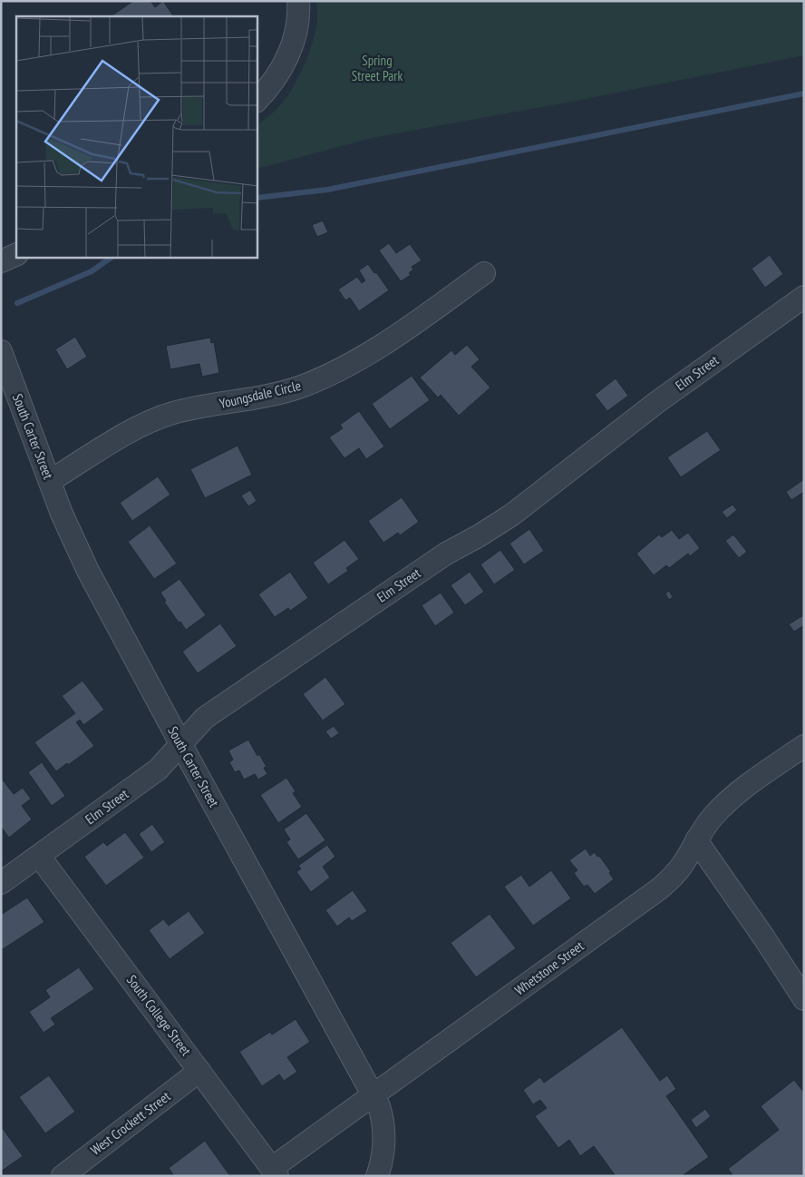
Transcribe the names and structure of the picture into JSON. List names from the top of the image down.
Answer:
{
  "streets": {
    "street": [
      "Elm Street",
      "Youngsdale Circle",
      "South Carter Street",
      "Whetstone Street",
      "South College Street",
      "West Crockett Street"
    ]
  },
  "crossings": [
    ["Elm Street", "South Carter Street"],
    ["Elm Street", "South College Street"],
    ["Youngsdale Circle", "South Carter Street"],
    ["South Carter Street", "Whetstone Street"],
    ["Whetstone Street", "South College Street"],
    ["South College Street", "West Crockett Street"]
  ],
  "parks": ["Spring Street Park"]
}
